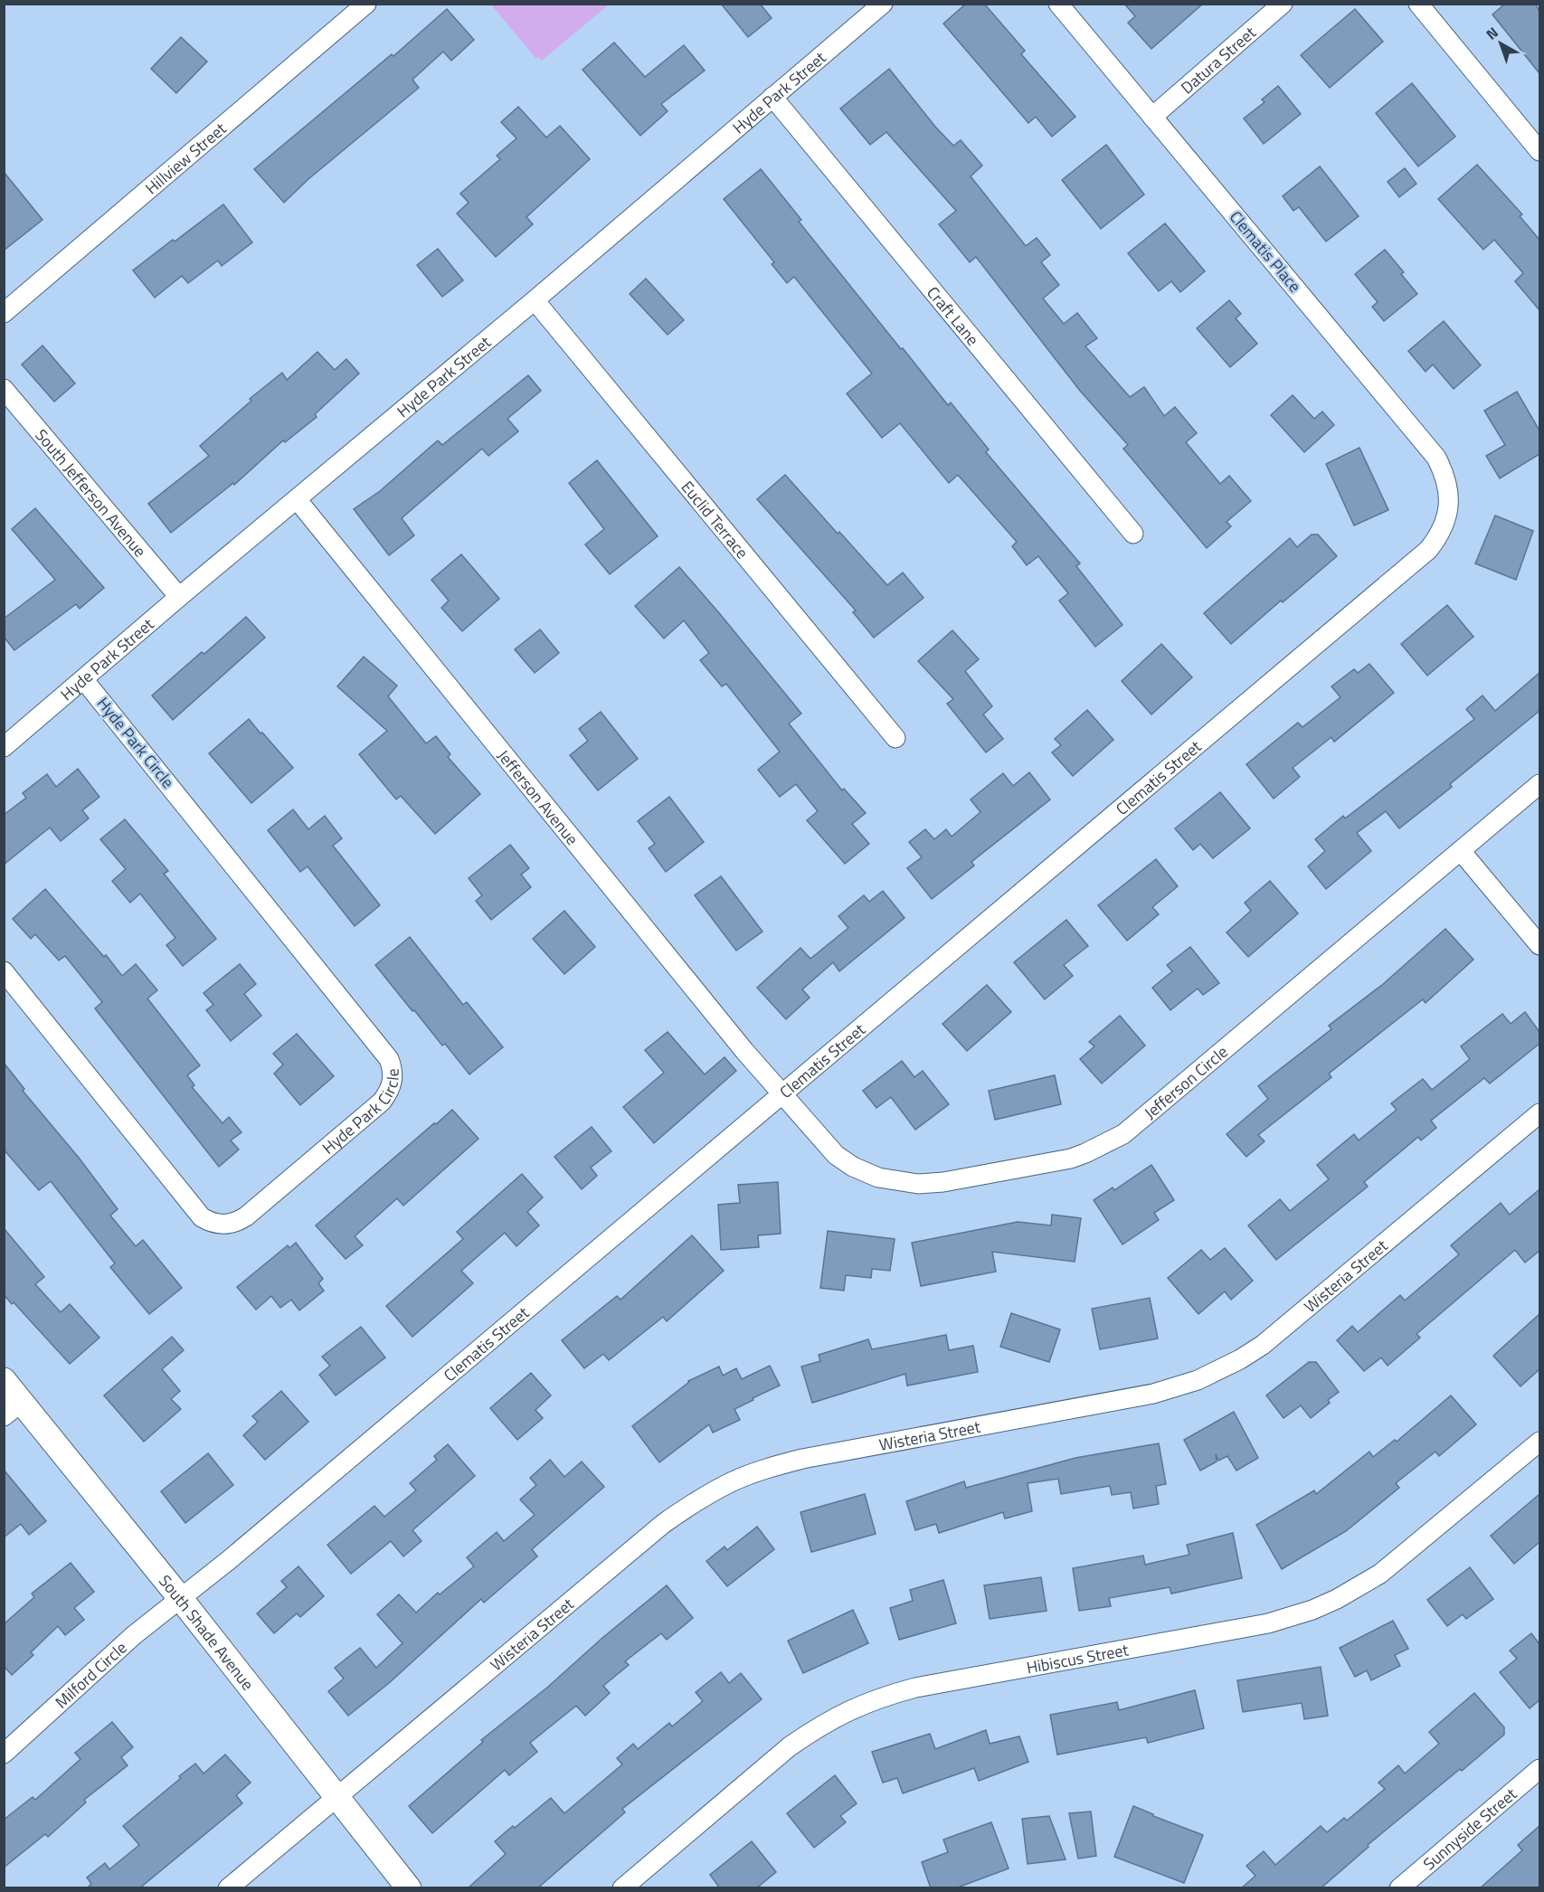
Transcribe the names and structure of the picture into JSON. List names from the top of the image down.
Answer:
{
  "streets": {
    "street": [
      "Datura Street",
      "Hyde Park Street",
      "Hillview Street",
      "Clematis Place",
      "Craft Lane",
      "South Jefferson Avenue",
      "Euclid Terrace",
      "Hyde Park Circle",
      "Clematis Street",
      "Jefferson Avenue",
      "Jefferson Circle",
      "Wisteria Street",
      "South Shade Avenue",
      "Hibiscus Street",
      "Milford Circle",
      "Sunnyside Street"
    ]
  },
  "crossings": [
    ["Datura Street", "Clematis Place"],
    ["Hyde Park Street", "Craft Lane"],
    ["Hyde Park Street", "South Jefferson Avenue"],
    ["Hyde Park Street", "Euclid Terrace"],
    ["Hyde Park Street", "Hyde Park Circle"],
    ["Hyde Park Street", "Jefferson Avenue"],
    ["Clematis Place", "Clematis Street"],
    ["Clematis Street", "Jefferson Avenue"],
    ["Clematis Street", "Jefferson Circle"],
    ["Clematis Street", "South Shade Avenue"],
    ["Clematis Street", "Milford Circle"],
    ["Jefferson Avenue", "Jefferson Circle"],
    ["Wisteria Street", "South Shade Avenue"],
    ["South Shade Avenue", "Milford Circle"]
  ],
  "north": "top left"
}
